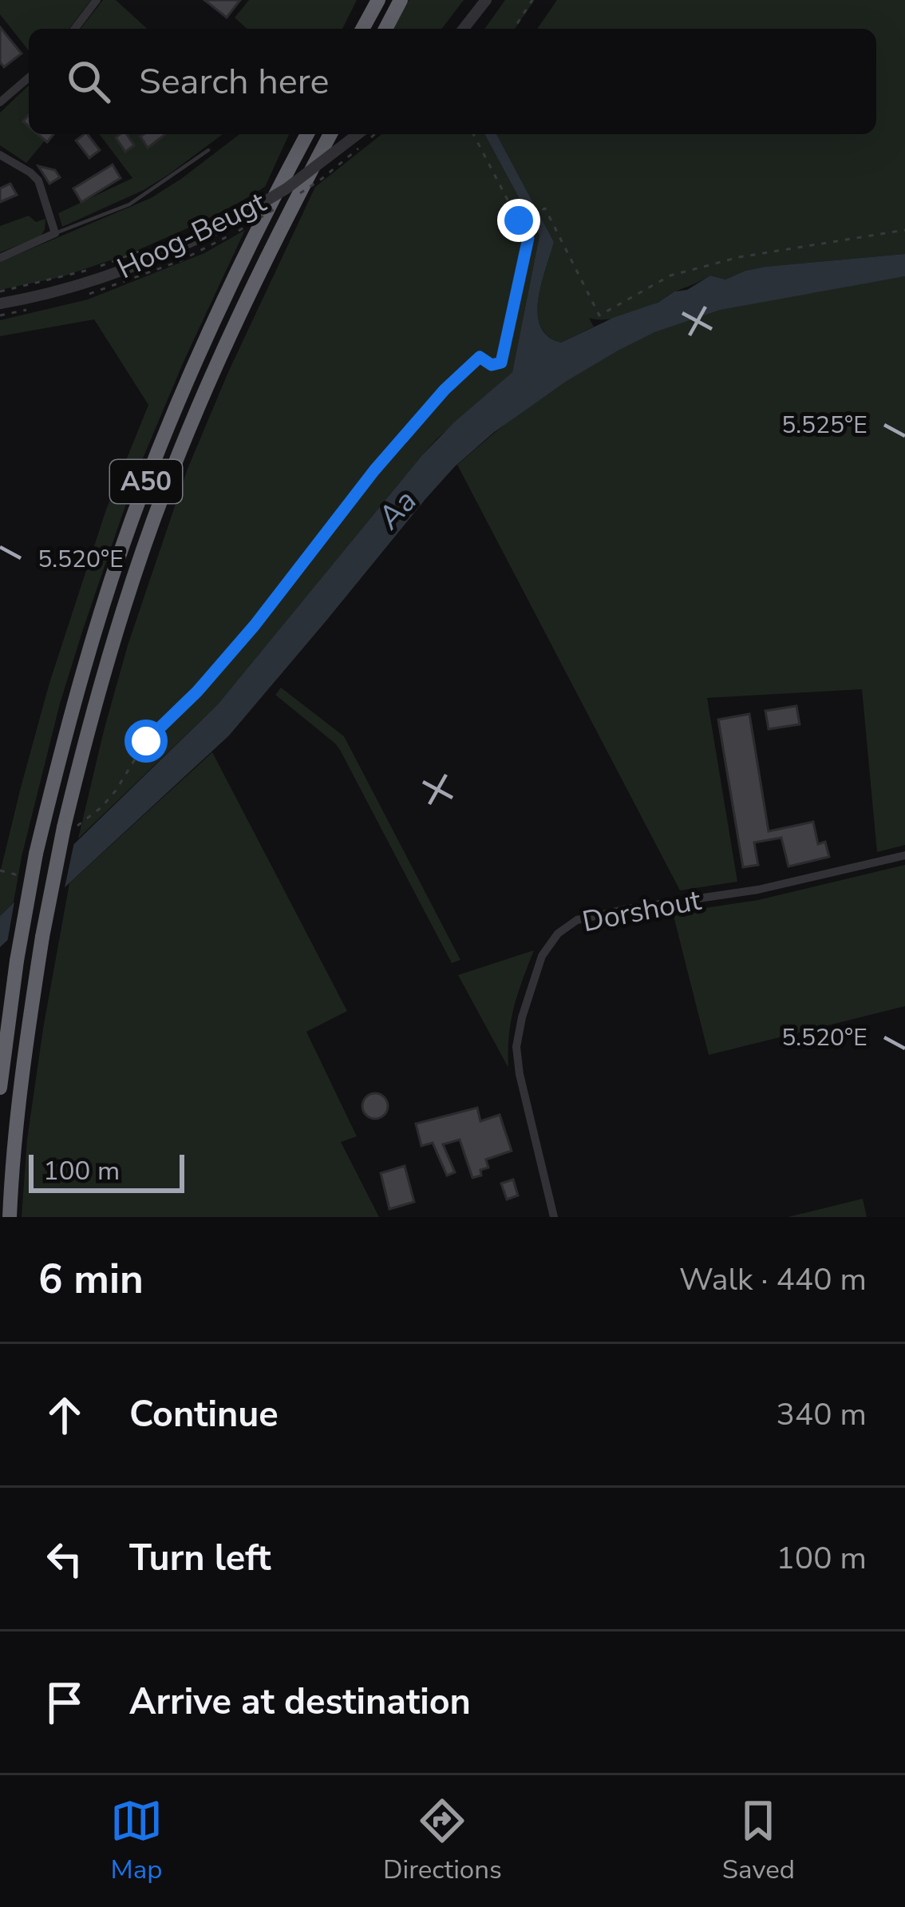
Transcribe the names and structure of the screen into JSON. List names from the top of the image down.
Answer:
{
  "streets": {
    "highway": ["A50"],
    "street": ["Hoog-Beugt", "Dorshout"]
  },
  "water": ["Aa"],
  "scale_bar": "100 m",
  "page": {
    "search": "Search here",
    "scale": "100 m",
    "heading": ["6 min", "Walk · 440 m"],
    "list": [
      ["Continue", "340 m"],
      ["Turn left", "100 m"],
      "Arrive at destination"
    ],
    "nav": ["Map", "Directions", "Saved"]
  },
  "coordinates": ["5.525°E", "5.520°E"]
}
